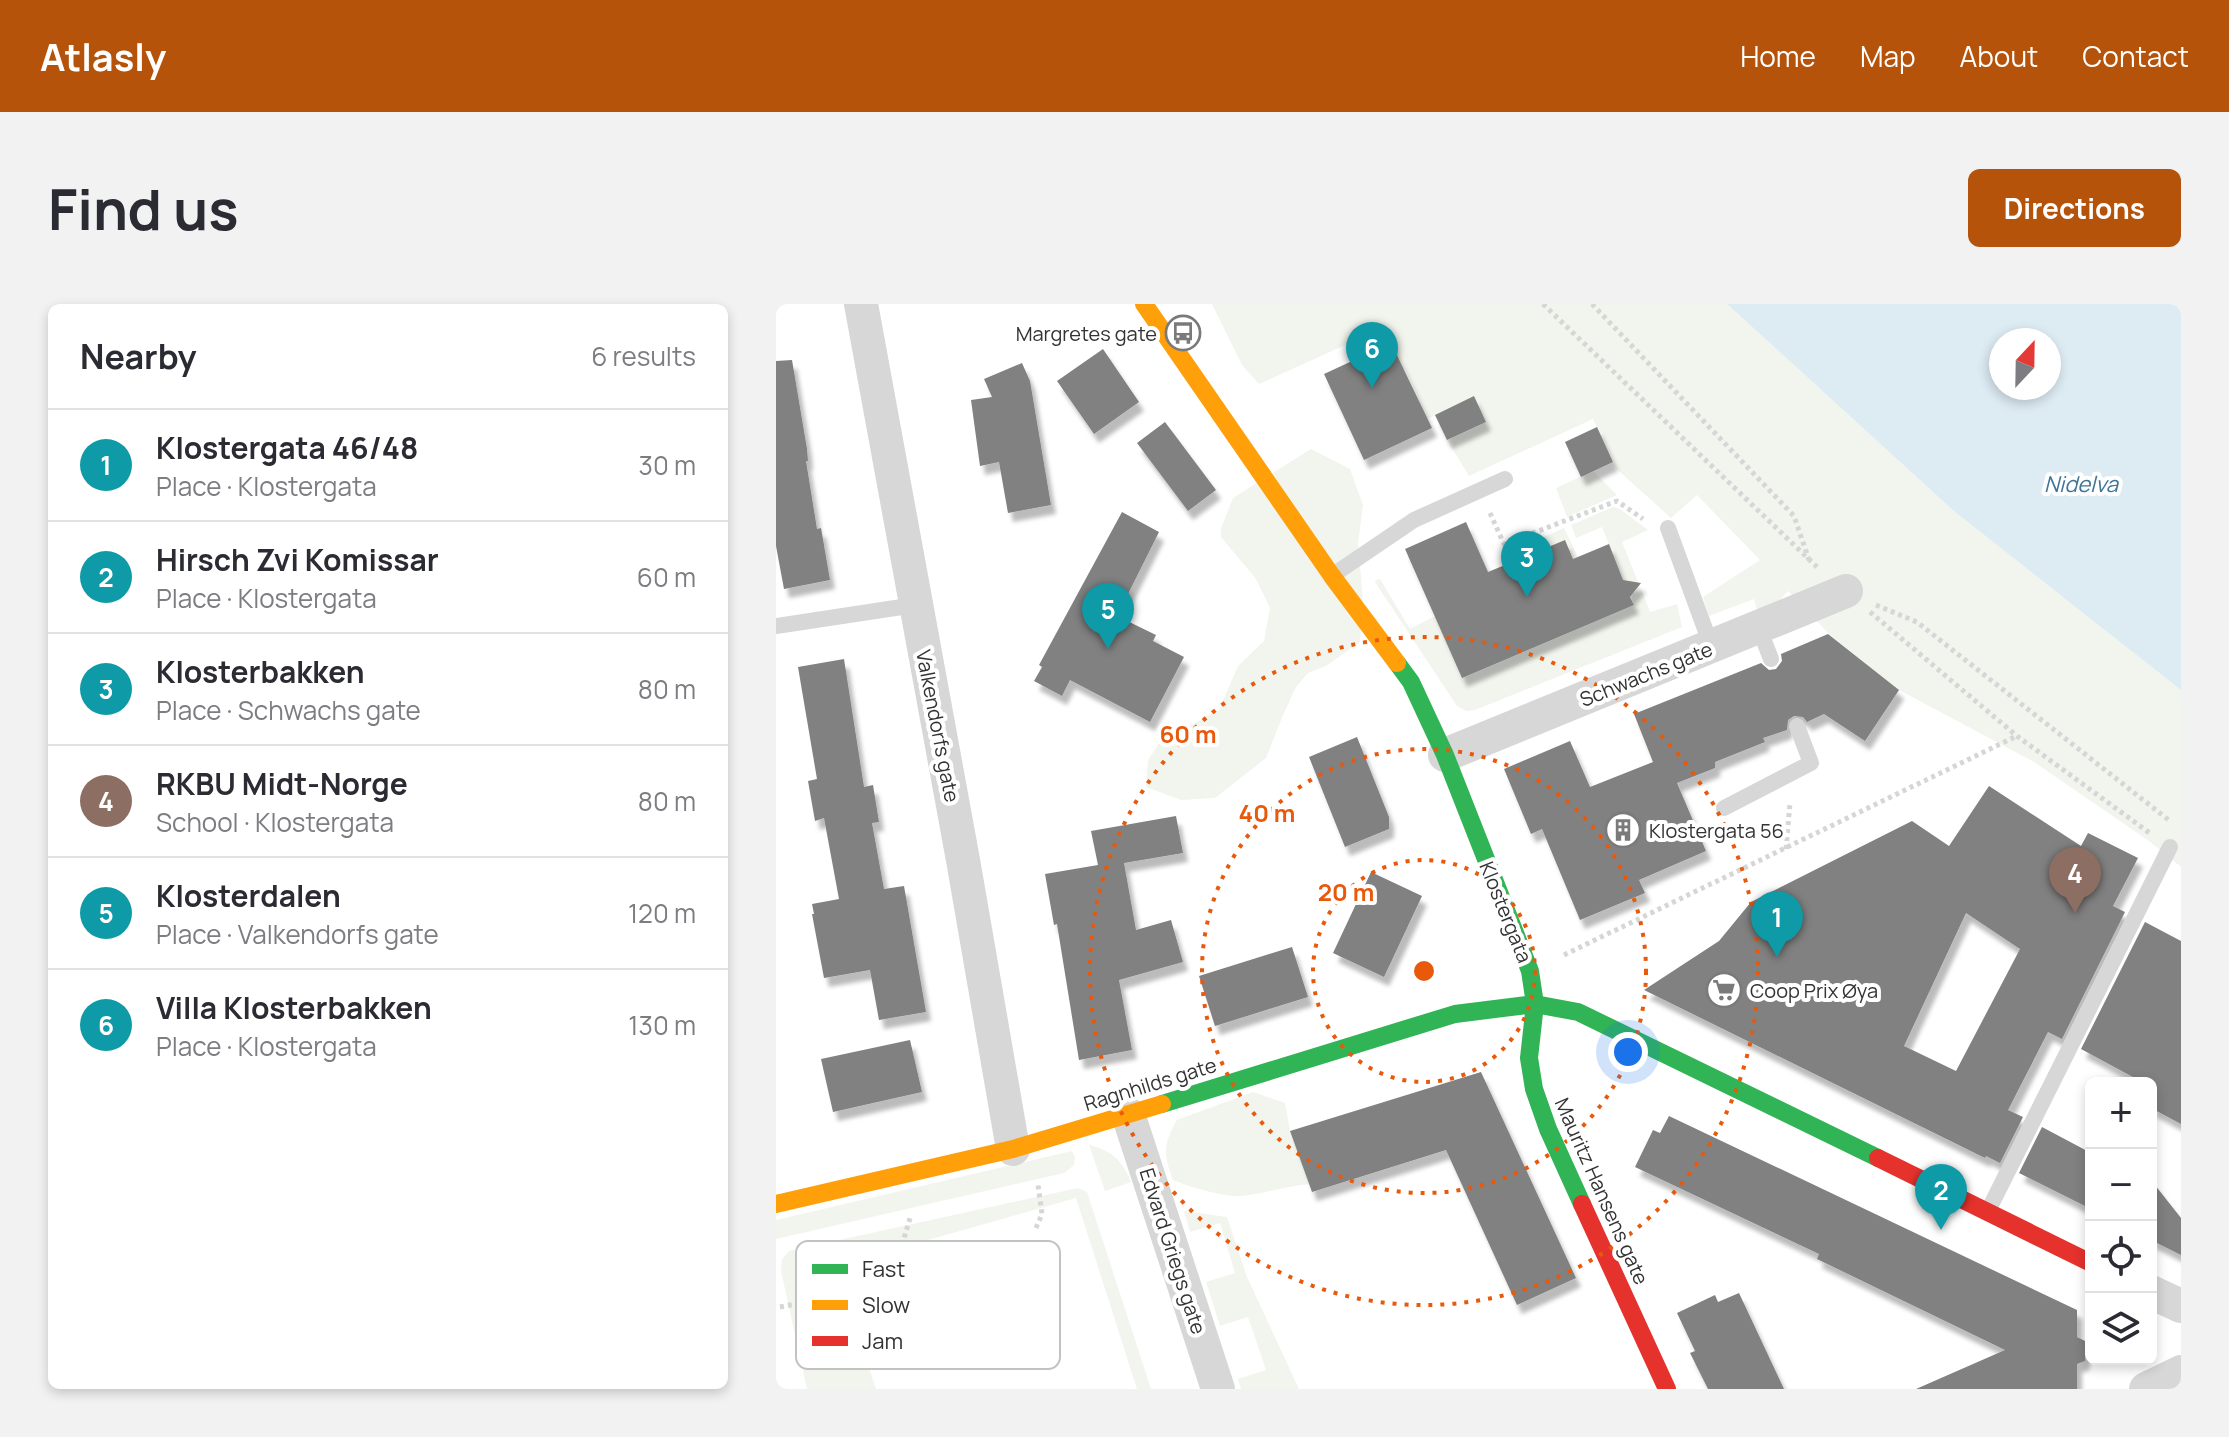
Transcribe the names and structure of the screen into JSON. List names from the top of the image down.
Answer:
{
  "streets": {
    "street": [
      "Schwachs gate",
      "Valkendorfs gate",
      "Klostergata",
      "Ragnhilds gate",
      "Mauritz Hansens gate",
      "Edvard Griegs gate"
    ]
  },
  "crossings": [
    ["Schwachs gate", "Klostergata"],
    ["Valkendorfs gate", "Ragnhilds gate"],
    ["Klostergata", "Ragnhilds gate"],
    ["Klostergata", "Mauritz Hansens gate"],
    ["Ragnhilds gate", "Mauritz Hansens gate"],
    ["Ragnhilds gate", "Edvard Griegs gate"]
  ],
  "water": ["Nidelva"],
  "places": {
    "bus stop": ["Margretes gate"],
    "building": ["Klostergata 56"],
    "supermarket": ["Coop Prix Øya"]
  },
  "legend": ["Fast", "Slow", "Jam"],
  "north": "top",
  "page": {
    "header": "Atlasly",
    "nav": [
      "Home",
      "Map",
      "About",
      "Contact"
    ],
    "buttons": "Directions",
    "title": "Find us",
    "heading": ["Nearby", "6 results"],
    "pins": [
      "6",
      "3",
      "5",
      "4",
      "1",
      "2"
    ],
    "list": [
      {
        "mark": "1",
        "name": "Klostergata 46/48",
        "note": "Place · Klostergata",
        "value": "30 m"
      },
      {
        "mark": "2",
        "name": "Hirsch Zvi Komissar",
        "note": "Place · Klostergata",
        "value": "60 m"
      },
      {
        "mark": "3",
        "name": "Klosterbakken",
        "note": "Place · Schwachs gate",
        "value": "80 m"
      },
      {
        "mark": "4",
        "name": "RKBU Midt-Norge",
        "note": "School · Klostergata",
        "value": "80 m"
      },
      {
        "mark": "5",
        "name": "Klosterdalen",
        "note": "Place · Valkendorfs gate",
        "value": "120 m"
      },
      {
        "mark": "6",
        "name": "Villa Klosterbakken",
        "note": "Place · Klostergata",
        "value": "130 m"
      }
    ],
    "map_buttons": ["+", "−"]
  },
  "rings": ["60 m", "40 m", "20 m"]
}
